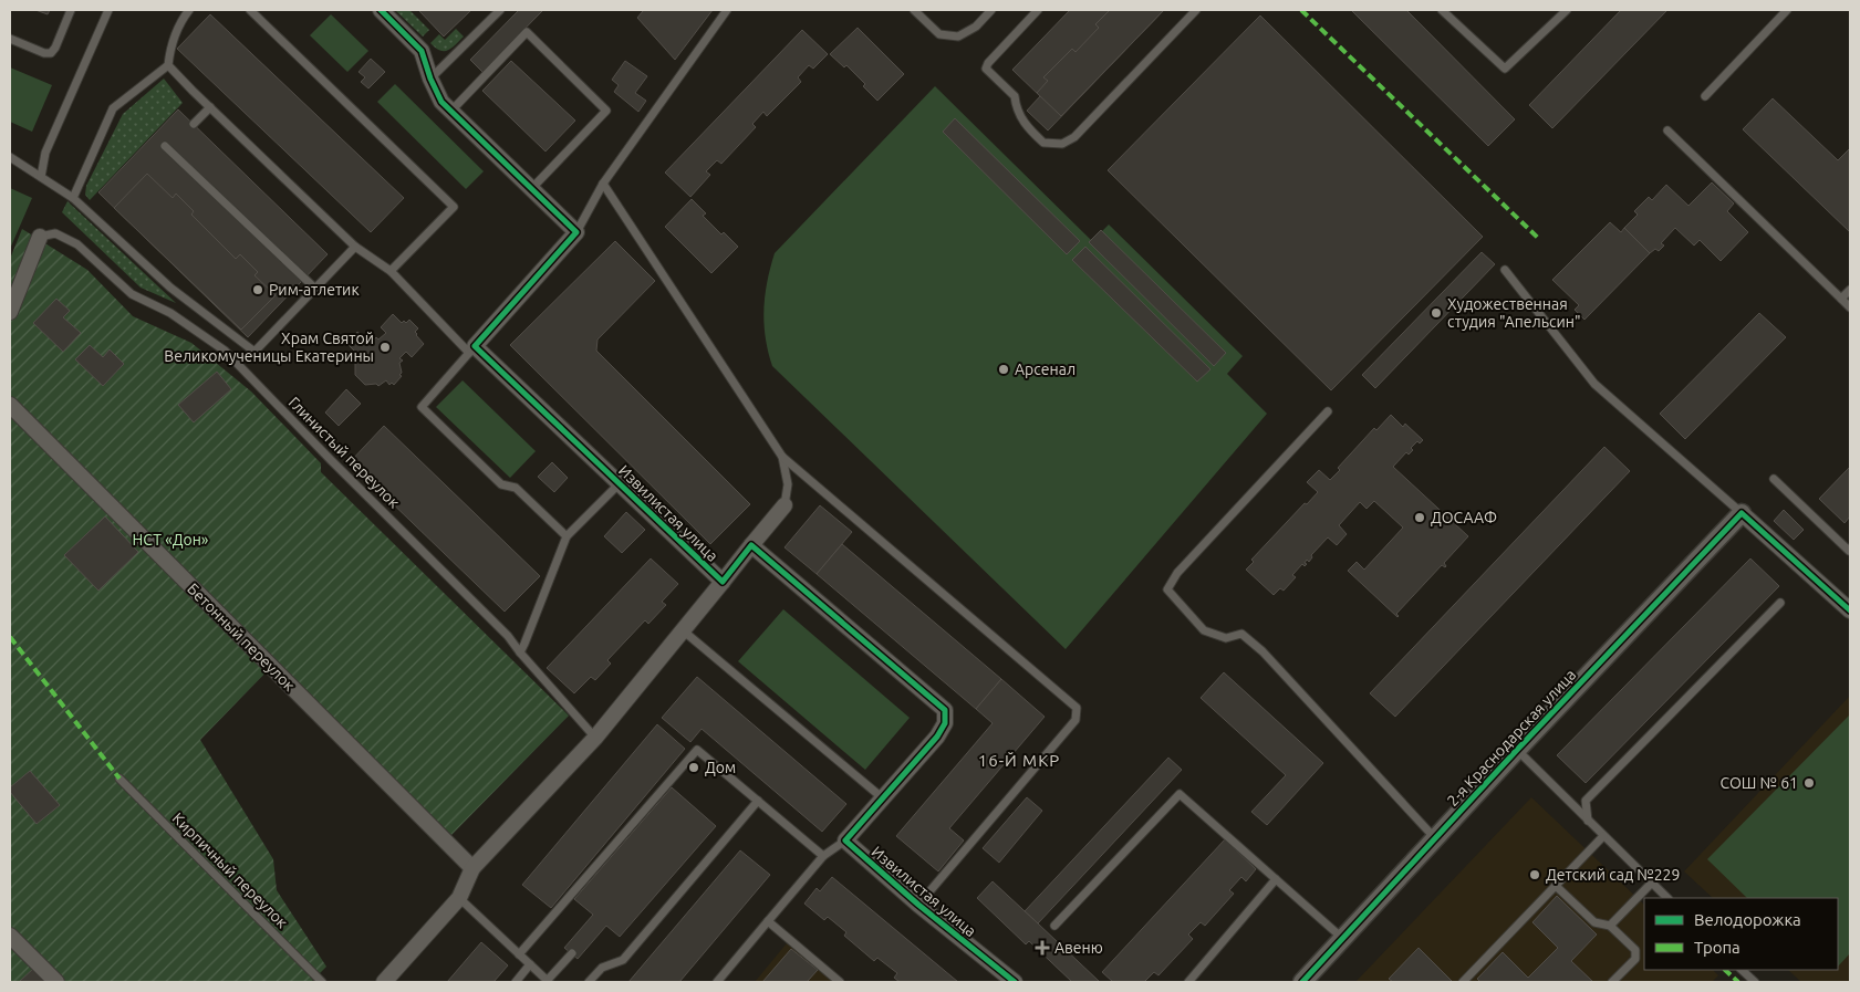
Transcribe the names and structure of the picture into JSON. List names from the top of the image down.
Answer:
{
  "streets": {
    "street": ["Извилистая улица", "Бетонный переулок", "2-я Краснодарская улица"],
    "lane": ["Глинистый переулок", "Кирпичный переулок"]
  },
  "crossings": [
    ["Глинистый переулок", "Извилистая улица"],
    ["Извилистая улица", "Бетонный переулок"]
  ],
  "districts": ["16-Й МКР"],
  "parks": ["НСТ «Дон»"],
  "places": {
    "other": [
      "Рим-атлетик",
      "Художественная студия \"Апельсин\"",
      "Храм Святой Великомученицы Екатерины",
      "Арсенал",
      "ДОСААФ",
      "Дом",
      "СОШ № 61",
      "Детский сад №229"
    ],
    "health": ["Авеню"]
  },
  "legend": ["Велодорожка", "Тропа"]
}
